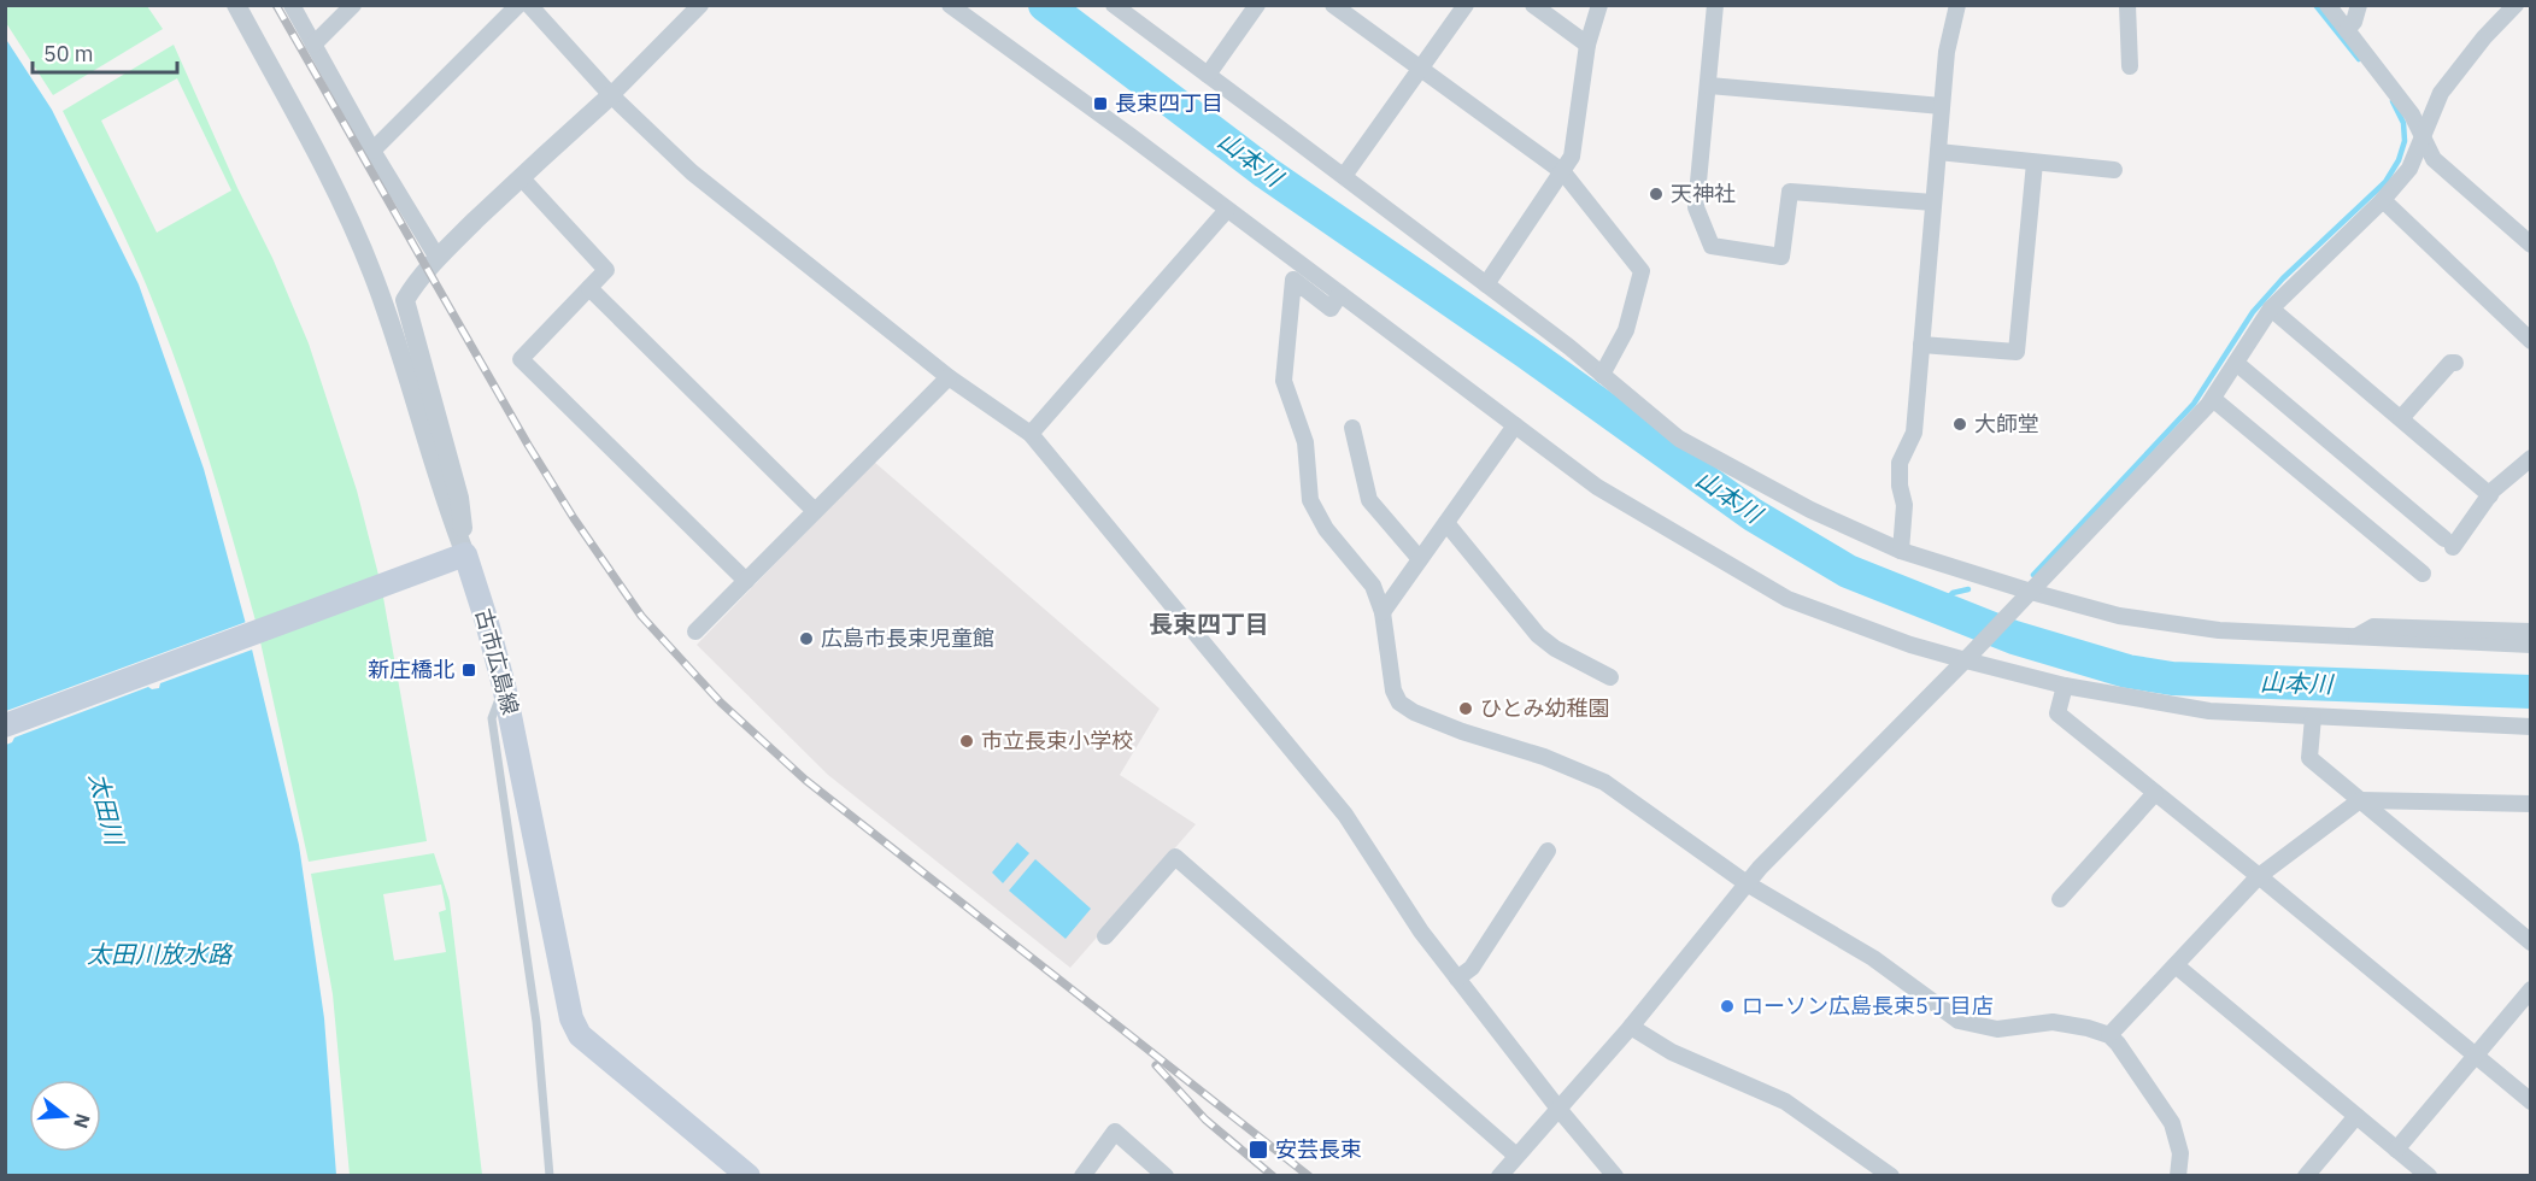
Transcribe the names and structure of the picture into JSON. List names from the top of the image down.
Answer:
{
  "streets": {
    "main road": ["古市広島線"]
  },
  "districts": ["長束四丁目"],
  "water": ["山本川", "太田川", "太田川放水路"],
  "places": {
    "transit": ["長束四丁目", "新庄橋北", "安芸長束"],
    "other": [
      "天神社",
      "大師堂",
      "広島市長束児童館",
      "ひとみ幼稚園",
      "市立長束小学校",
      "ローソン広島長束5丁目店"
    ]
  },
  "scale_bar": "50 m",
  "north": "right"
}
